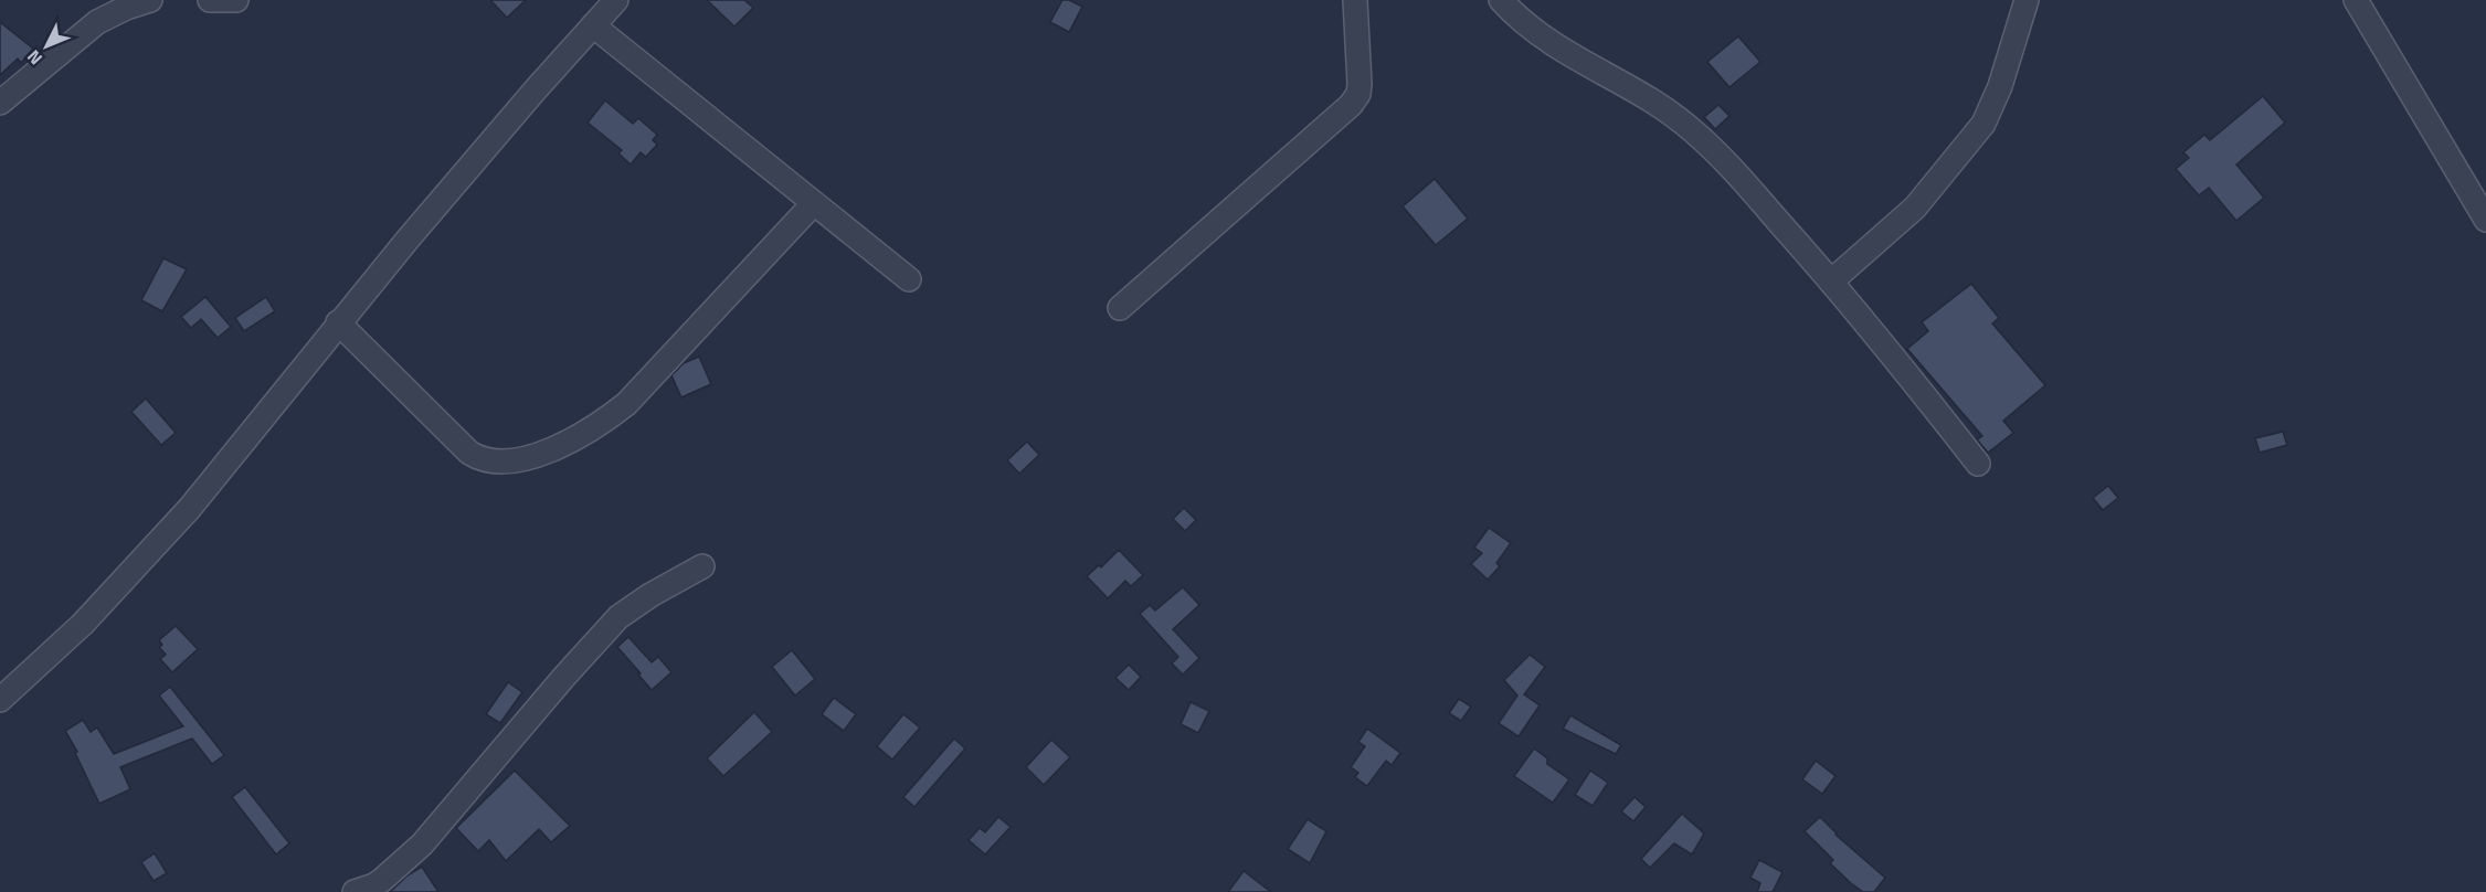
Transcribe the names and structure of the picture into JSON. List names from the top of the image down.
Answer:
{
  "north": "bottom left"
}
